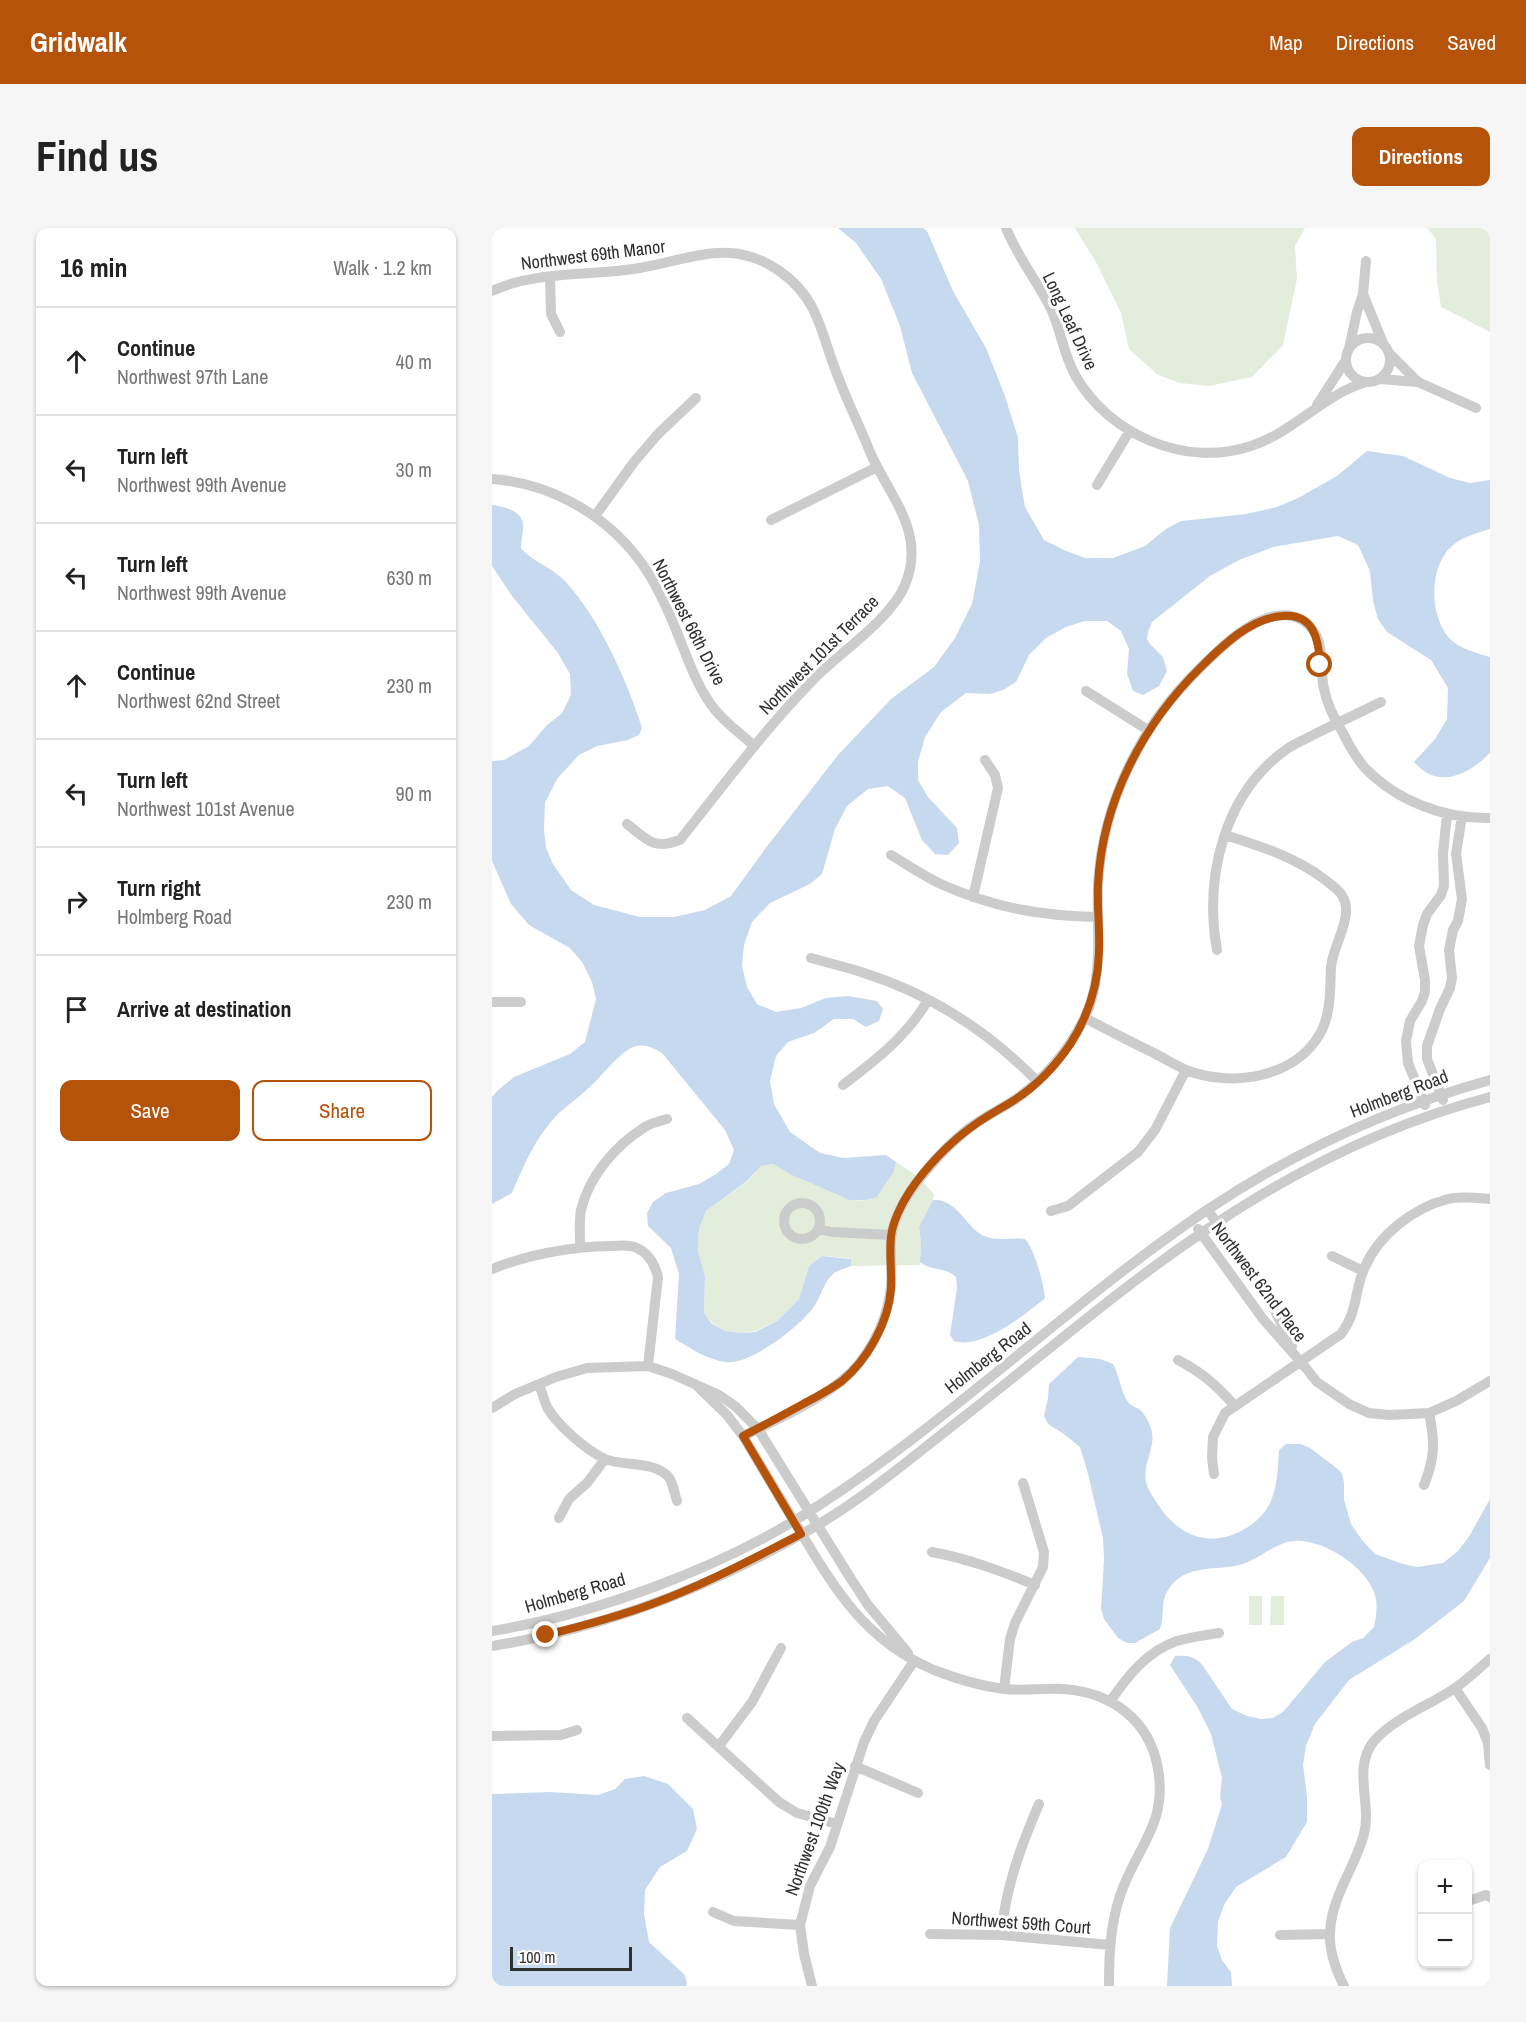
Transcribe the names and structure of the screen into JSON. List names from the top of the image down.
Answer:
{
  "streets": {
    "street": [
      "Northwest 69th Manor",
      "Long Leaf Drive",
      "Northwest 66th Drive",
      "Northwest 101st Terrace",
      "Holmberg Road",
      "Northwest 62nd Place",
      "Northwest 100th Way",
      "Northwest 59th Court"
    ]
  },
  "crossings": [
    ["Northwest 69th Manor", "Northwest 101st Terrace"],
    ["Northwest 66th Drive", "Northwest 101st Terrace"],
    ["Holmberg Road", "Northwest 62nd Place"]
  ],
  "scale_bar": "100 m",
  "page": {
    "header": "Gridwalk",
    "nav": ["Map", "Directions", "Saved"],
    "buttons": [
      "Directions",
      ["Save", "Share"]
    ],
    "title": "Find us",
    "heading": ["16 min", "Walk · 1.2 km"],
    "list": [
      ["Continue", "Northwest 97th Lane", "40 m"],
      ["Turn left", "Northwest 99th Avenue", "30 m"],
      ["Turn left", "Northwest 99th Avenue", "630 m"],
      ["Continue", "Northwest 62nd Street", "230 m"],
      ["Turn left", "Northwest 101st Avenue", "90 m"],
      ["Turn right", "Holmberg Road", "230 m"],
      "Arrive at destination"
    ],
    "map_buttons": ["+", "−"],
    "scale": "100 m"
  }
}
